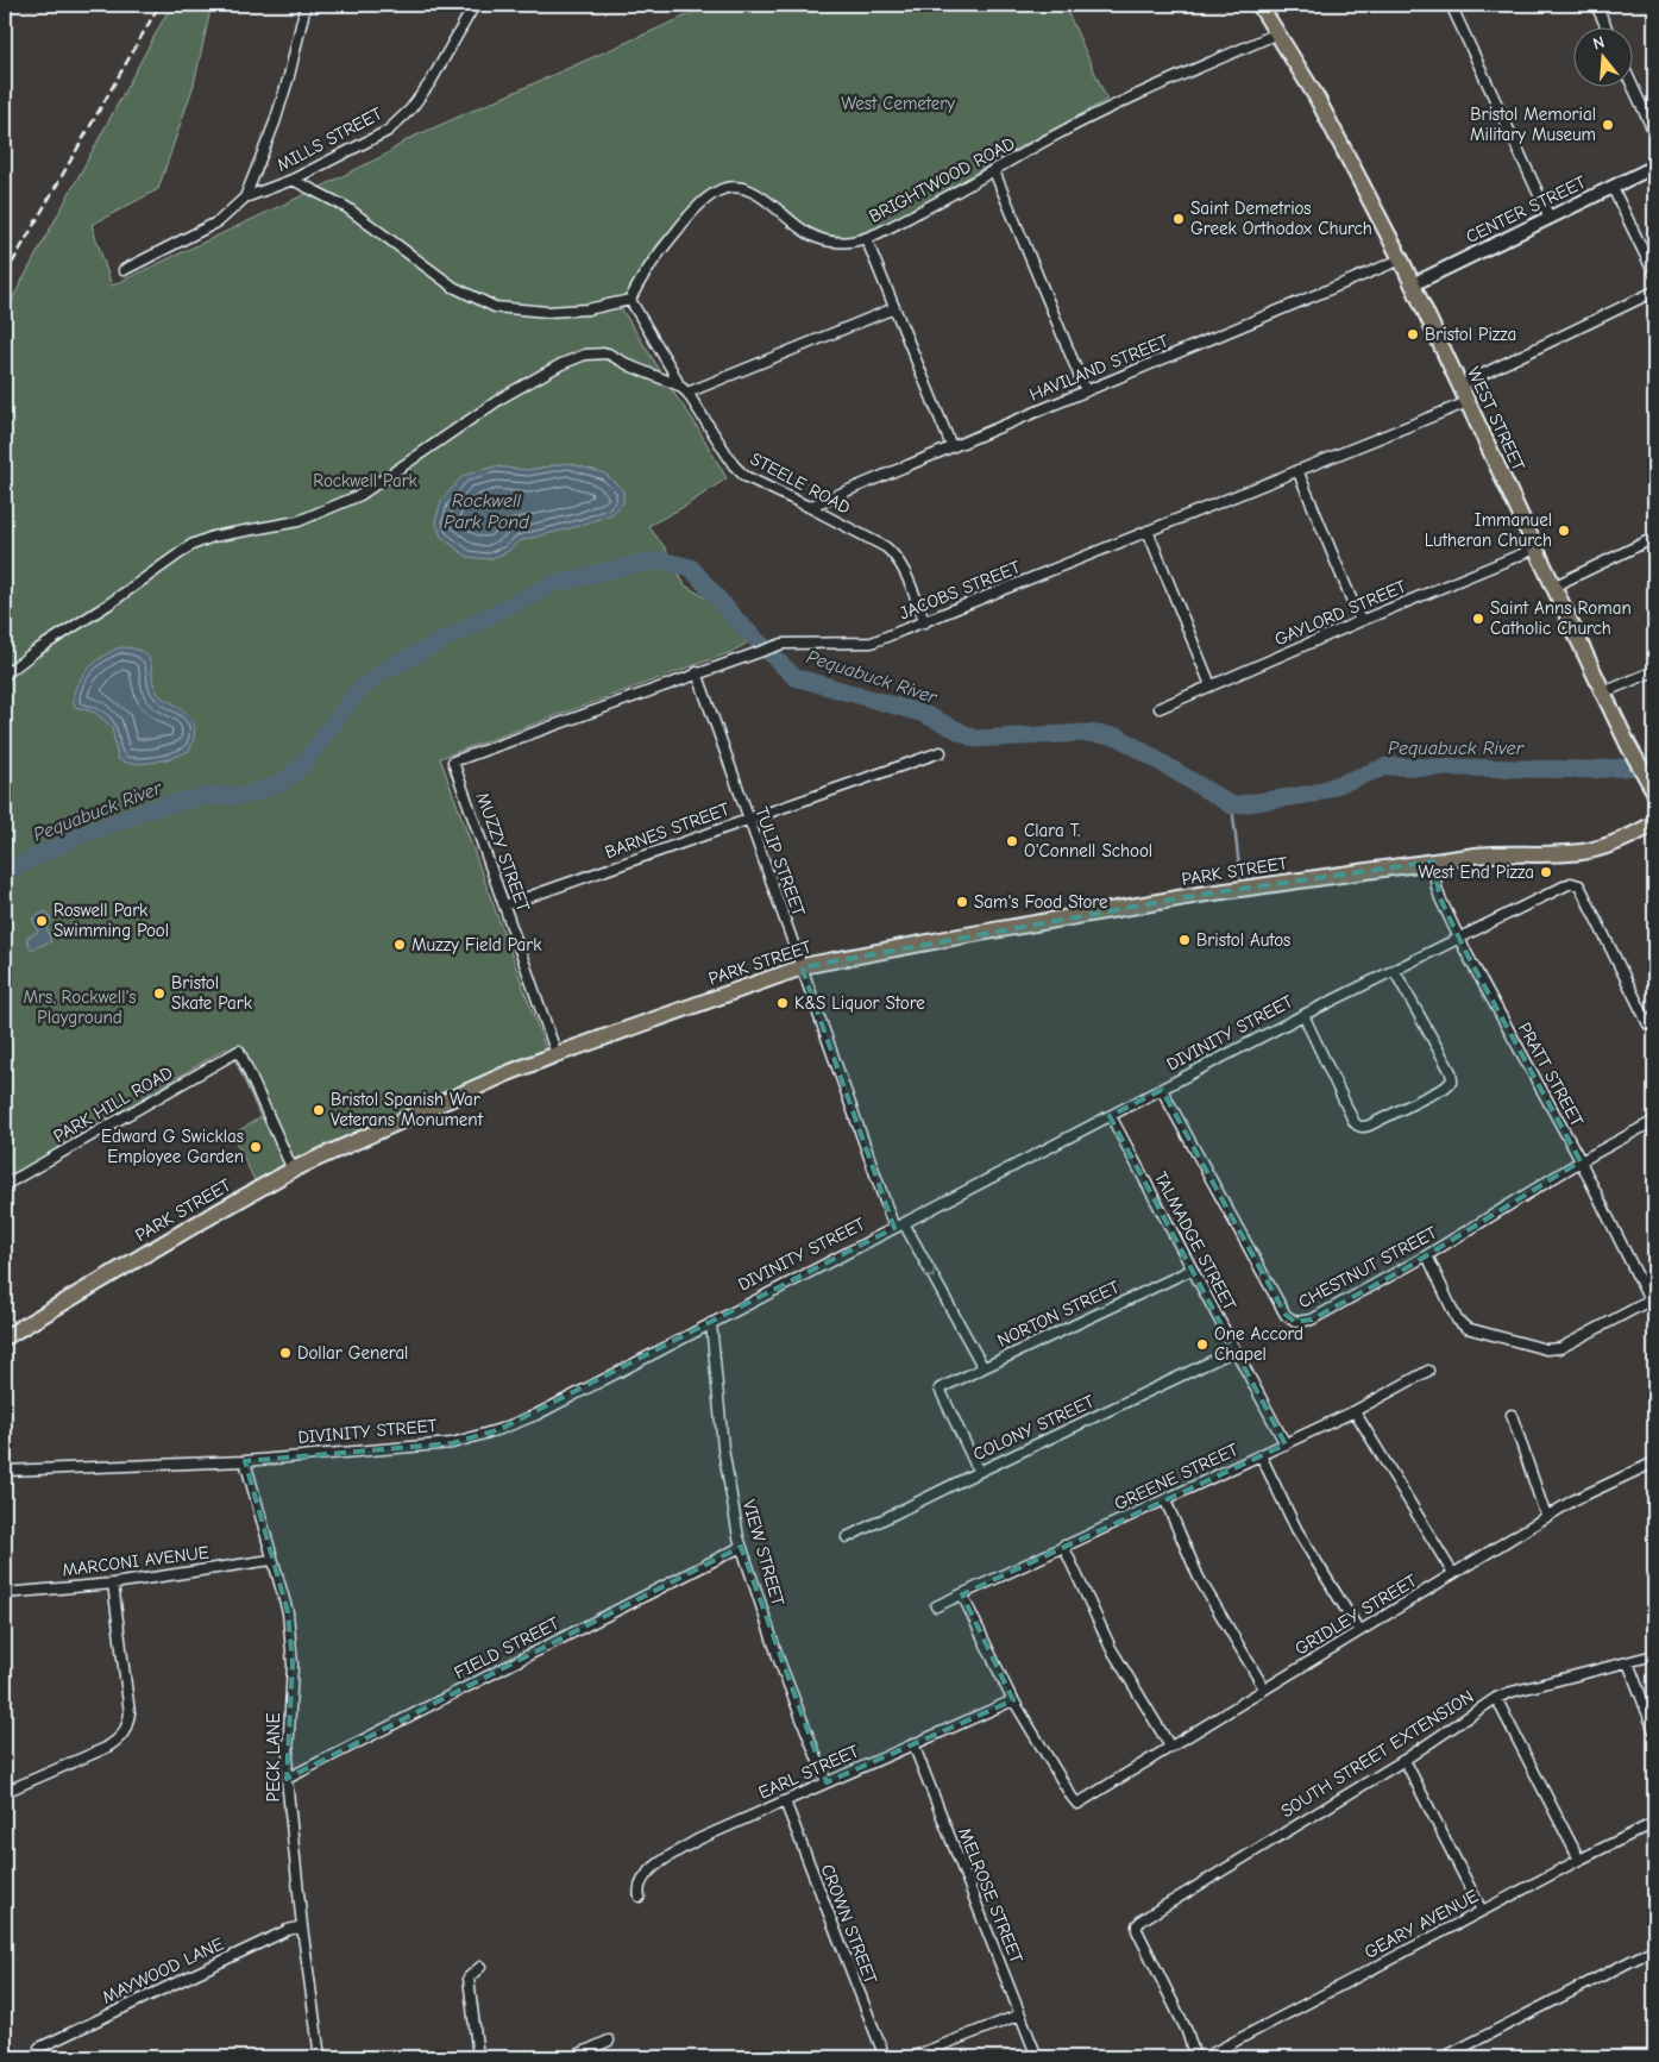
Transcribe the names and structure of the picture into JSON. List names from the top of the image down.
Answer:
{
  "streets": {
    "main road": ["WEST STREET", "PARK STREET"],
    "street": [
      "MILLS STREET",
      "BRIGHTWOOD ROAD",
      "CENTER STREET",
      "HAVILAND STREET",
      "STEELE ROAD",
      "JACOBS STREET",
      "GAYLORD STREET",
      "BARNES STREET",
      "MUZZY STREET",
      "TULIP STREET",
      "DIVINITY STREET",
      "PRATT STREET",
      "PARK HILL ROAD",
      "TALMADGE STREET",
      "CHESTNUT STREET",
      "NORTON STREET",
      "COLONY STREET",
      "GREENE STREET",
      "VIEW STREET",
      "MARCONI AVENUE",
      "GRIDLEY STREET",
      "FIELD STREET",
      "SOUTH STREET EXTENSION",
      "PECK LANE",
      "EARL STREET",
      "MELROSE STREET",
      "CROWN STREET",
      "GEARY AVENUE",
      "MAYWOOD LANE"
    ]
  },
  "crossings": [
    ["BRIGHTWOOD ROAD", "WEST STREET"],
    ["BRIGHTWOOD ROAD", "STEELE ROAD"],
    ["CENTER STREET", "WEST STREET"],
    ["HAVILAND STREET", "WEST STREET"],
    ["HAVILAND STREET", "STEELE ROAD"],
    ["WEST STREET", "JACOBS STREET"],
    ["WEST STREET", "GAYLORD STREET"],
    ["STEELE ROAD", "JACOBS STREET"],
    ["JACOBS STREET", "MUZZY STREET"],
    ["JACOBS STREET", "TULIP STREET"],
    ["BARNES STREET", "MUZZY STREET"],
    ["BARNES STREET", "TULIP STREET"],
    ["MUZZY STREET", "PARK STREET"],
    ["TULIP STREET", "PARK STREET"],
    ["TULIP STREET", "DIVINITY STREET"],
    ["PARK STREET", "PRATT STREET"],
    ["PARK STREET", "PARK HILL ROAD"],
    ["DIVINITY STREET", "PRATT STREET"],
    ["DIVINITY STREET", "TALMADGE STREET"],
    ["DIVINITY STREET", "CHESTNUT STREET"],
    ["DIVINITY STREET", "VIEW STREET"],
    ["DIVINITY STREET", "PECK LANE"],
    ["PRATT STREET", "CHESTNUT STREET"],
    ["TALMADGE STREET", "NORTON STREET"],
    ["TALMADGE STREET", "COLONY STREET"],
    ["TALMADGE STREET", "GREENE STREET"],
    ["NORTON STREET", "COLONY STREET"],
    ["VIEW STREET", "FIELD STREET"],
    ["VIEW STREET", "EARL STREET"],
    ["MARCONI AVENUE", "PECK LANE"],
    ["GRIDLEY STREET", "EARL STREET"],
    ["FIELD STREET", "PECK LANE"],
    ["PECK LANE", "MAYWOOD LANE"],
    ["EARL STREET", "MELROSE STREET"],
    ["EARL STREET", "CROWN STREET"]
  ],
  "water": ["Rockwell Park Pond", "Pequabuck River"],
  "parks": ["West Cemetery", "Rockwell Park", "Mrs. Rockwell's Playground"],
  "places": [
    "Bristol Memorial Military Museum",
    "Saint Demetrios Greek Orthodox Church",
    "Bristol Pizza",
    "Immanuel Lutheran Church",
    "Saint Anns Roman Catholic Church",
    "Clara T. O'Connell School",
    "West End Pizza",
    "Sam's Food Store",
    "Roswell Park Swimming Pool",
    "Bristol Autos",
    "Muzzy Field Park",
    "Bristol Skate Park",
    "K&S Liquor Store",
    "Bristol Spanish War Veterans Monument",
    "Edward G Swicklas Employee Garden",
    "One Accord Chapel",
    "Dollar General"
  ],
  "north": "top"
}
